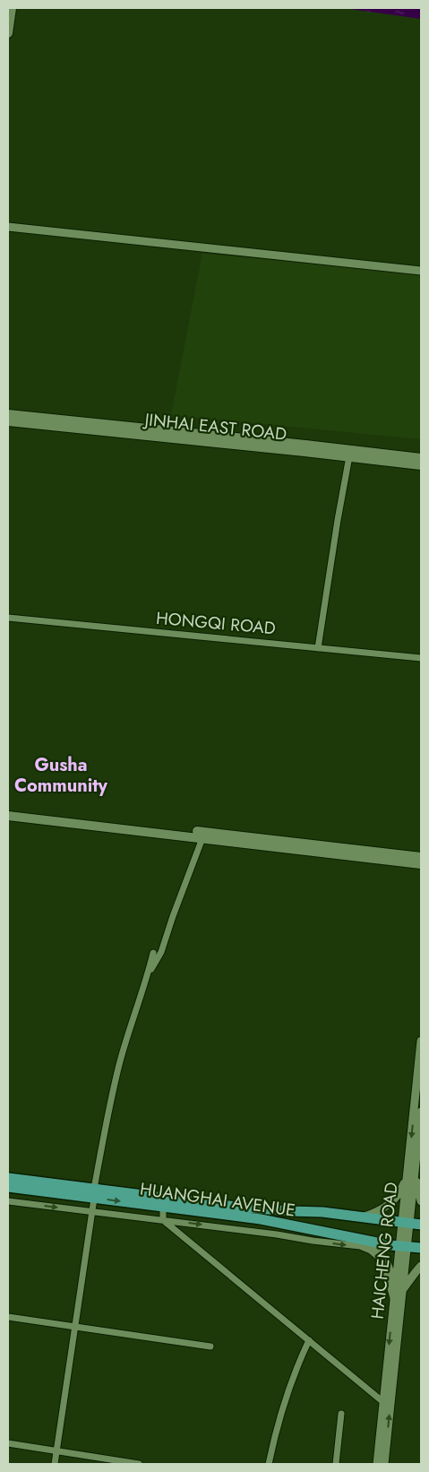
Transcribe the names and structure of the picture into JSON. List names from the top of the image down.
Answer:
{
  "streets": {
    "main road": ["JINHAI EAST ROAD", "HUANGHAI AVENUE"],
    "street": ["HONGQI ROAD", "HAICHENG ROAD"]
  },
  "crossings": [
    ["HUANGHAI AVENUE", "HAICHENG ROAD"]
  ],
  "districts": ["Gusha Community"]
}
